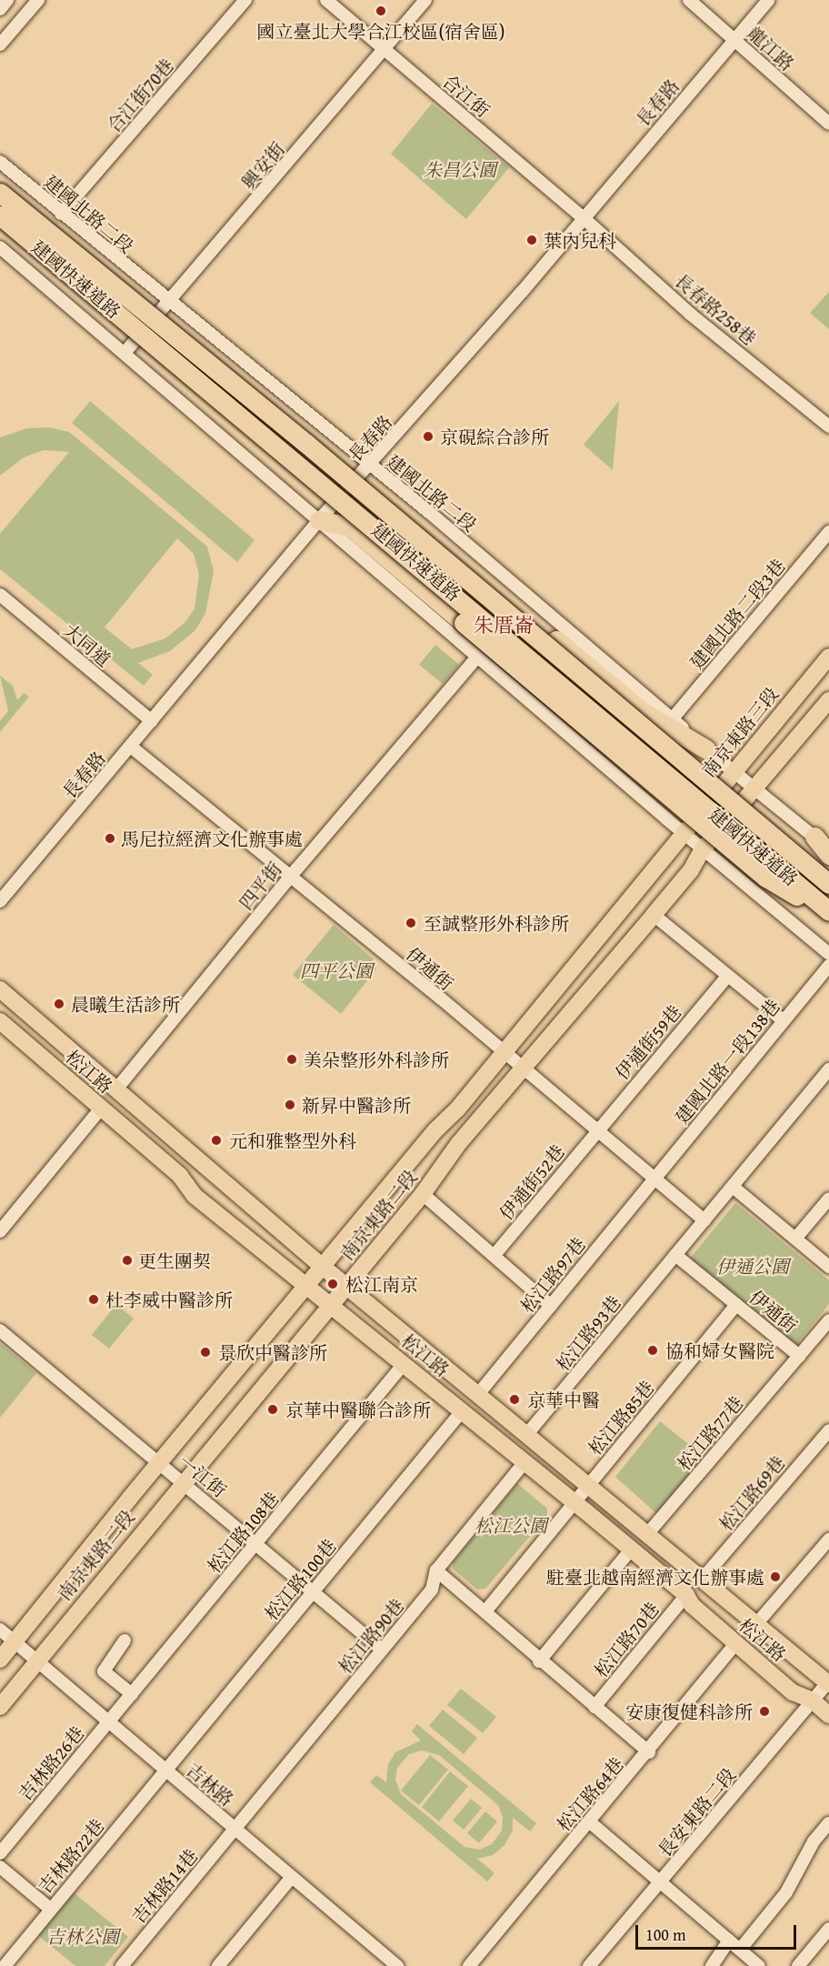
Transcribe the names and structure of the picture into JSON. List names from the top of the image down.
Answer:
{
  "streets": {
    "highway": ["建國快速道路"],
    "main road": ["南京東路三段", "松江路", "南京東路二段"],
    "street": [
      "龍江路",
      "合江街70巷",
      "合江街",
      "長春路",
      "興安街",
      "建國北路二段",
      "長春路258巷",
      "建國北路二段3巷",
      "大同道",
      "四平街",
      "伊通街",
      "伊通街59巷",
      "建國北路一段138巷",
      "伊通街52巷",
      "松江路97巷",
      "松江路93巷",
      "松江路85巷",
      "松江路77巷",
      "一江街",
      "松江路69巷",
      "松江路108巷",
      "松江路100巷",
      "松江路90巷",
      "松江路70巷",
      "吉林路26巷",
      "吉林路",
      "松江路64巷",
      "長安東路二段",
      "吉林路22巷",
      "吉林路14巷"
    ]
  },
  "crossings": [
    ["龍江路", "長春路"],
    ["合江街70巷", "建國北路二段"],
    ["合江街", "長春路"],
    ["合江街", "興安街"],
    ["合江街", "長春路258巷"],
    ["長春路", "建國北路二段"],
    ["長春路", "長春路258巷"],
    ["長春路", "大同道"],
    ["長春路", "伊通街"],
    ["興安街", "建國北路二段"],
    ["建國北路二段", "建國北路二段3巷"],
    ["建國北路二段", "南京東路三段"],
    ["南京東路三段", "南京東路二段"],
    ["四平街", "伊通街"],
    ["四平街", "松江路"],
    ["伊通街", "伊通街59巷"],
    ["伊通街", "建國北路一段138巷"],
    ["伊通街", "伊通街52巷"],
    ["伊通街", "南京東路二段"],
    ["伊通街", "松江路97巷"],
    ["伊通街", "松江路93巷"],
    ["伊通街", "松江路85巷"],
    ["伊通街", "松江路77巷"],
    ["伊通街59巷", "伊通街52巷"],
    ["建國北路一段138巷", "松江路97巷"],
    ["松江路", "南京東路二段"],
    ["松江路", "松江路97巷"],
    ["松江路", "松江路93巷"],
    ["松江路", "松江路85巷"],
    ["松江路", "松江路77巷"],
    ["松江路", "松江路69巷"],
    ["松江路", "松江路108巷"],
    ["松江路", "松江路100巷"],
    ["松江路", "松江路90巷"],
    ["松江路", "松江路70巷"],
    ["松江路", "松江路64巷"],
    ["松江路", "長安東路二段"],
    ["南京東路二段", "一江街"],
    ["南京東路二段", "吉林路"],
    ["一江街", "松江路108巷"],
    ["一江街", "松江路100巷"],
    ["一江街", "松江路90巷"],
    ["松江路108巷", "吉林路26巷"],
    ["松江路108巷", "吉林路"],
    ["松江路100巷", "吉林路"],
    ["松江路100巷", "吉林路22巷"],
    ["松江路90巷", "吉林路"],
    ["松江路90巷", "吉林路14巷"],
    ["吉林路26巷", "吉林路"],
    ["吉林路", "吉林路22巷"],
    ["吉林路", "吉林路14巷"]
  ],
  "districts": ["朱厝崙"],
  "parks": [
    "朱昌公園",
    "四平公園",
    "伊通公園",
    "松江公園",
    "吉林公園"
  ],
  "places": [
    "國立臺北大學合江校區(宿舍區)",
    "葉內兒科",
    "京硯綜合診所",
    "馬尼拉經濟文化辦事處",
    "至誠整形外科診所",
    "晨曦生活診所",
    "美朵整形外科診所",
    "新昇中醫診所",
    "元和雅整型外科",
    "更生團契",
    "松江南京",
    "杜李威中醫診所",
    "協和婦女醫院",
    "景欣中醫診所",
    "京華中醫",
    "京華中醫聯合診所",
    "駐臺北越南經濟文化辦事處",
    "安康復健科診所"
  ],
  "scale_bar": "100 m"
}
